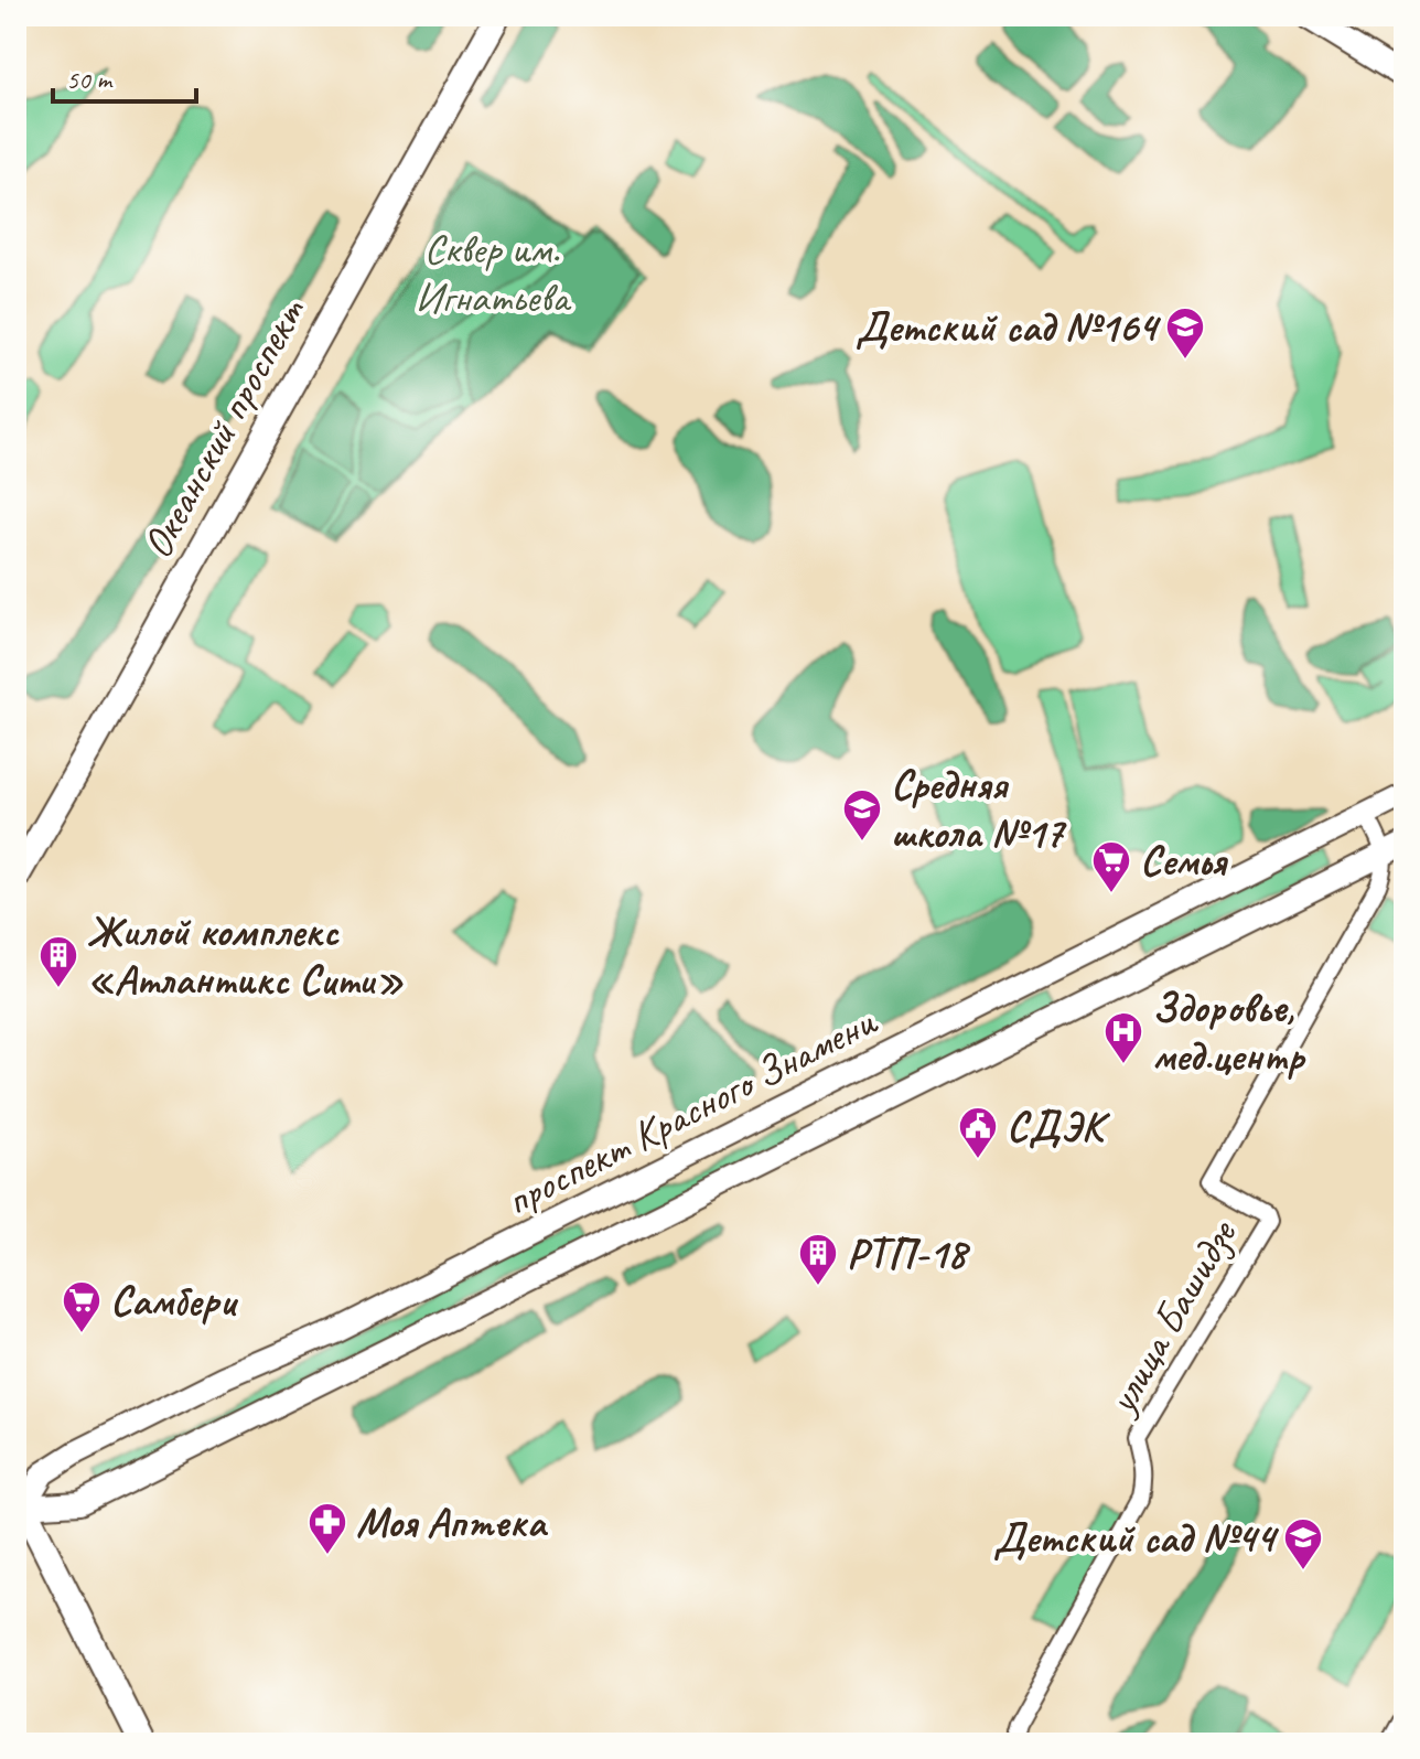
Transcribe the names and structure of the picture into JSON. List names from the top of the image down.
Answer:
{
  "streets": {
    "main road": ["Океанский проспект", "проспект Красного Знамени"],
    "street": ["улица Башидзе"]
  },
  "crossings": [
    ["проспект Красного Знамени", "улица Башидзе"]
  ],
  "parks": ["Cквер им. Игнатьева"],
  "places": {
    "school or university": ["Детский сад №164", "Средняя школа №17", "Детский сад №44"],
    "supermarket": ["Семья", "Самбери"],
    "building": ["Жилой комплекс «Атлантикс Сити»", "РТП-18"],
    "hospital": ["Здоровье, мед.центр"],
    "public building": ["СДЭК"],
    "pharmacy": ["Моя Аптека"]
  },
  "scale_bar": "50 m"
}
